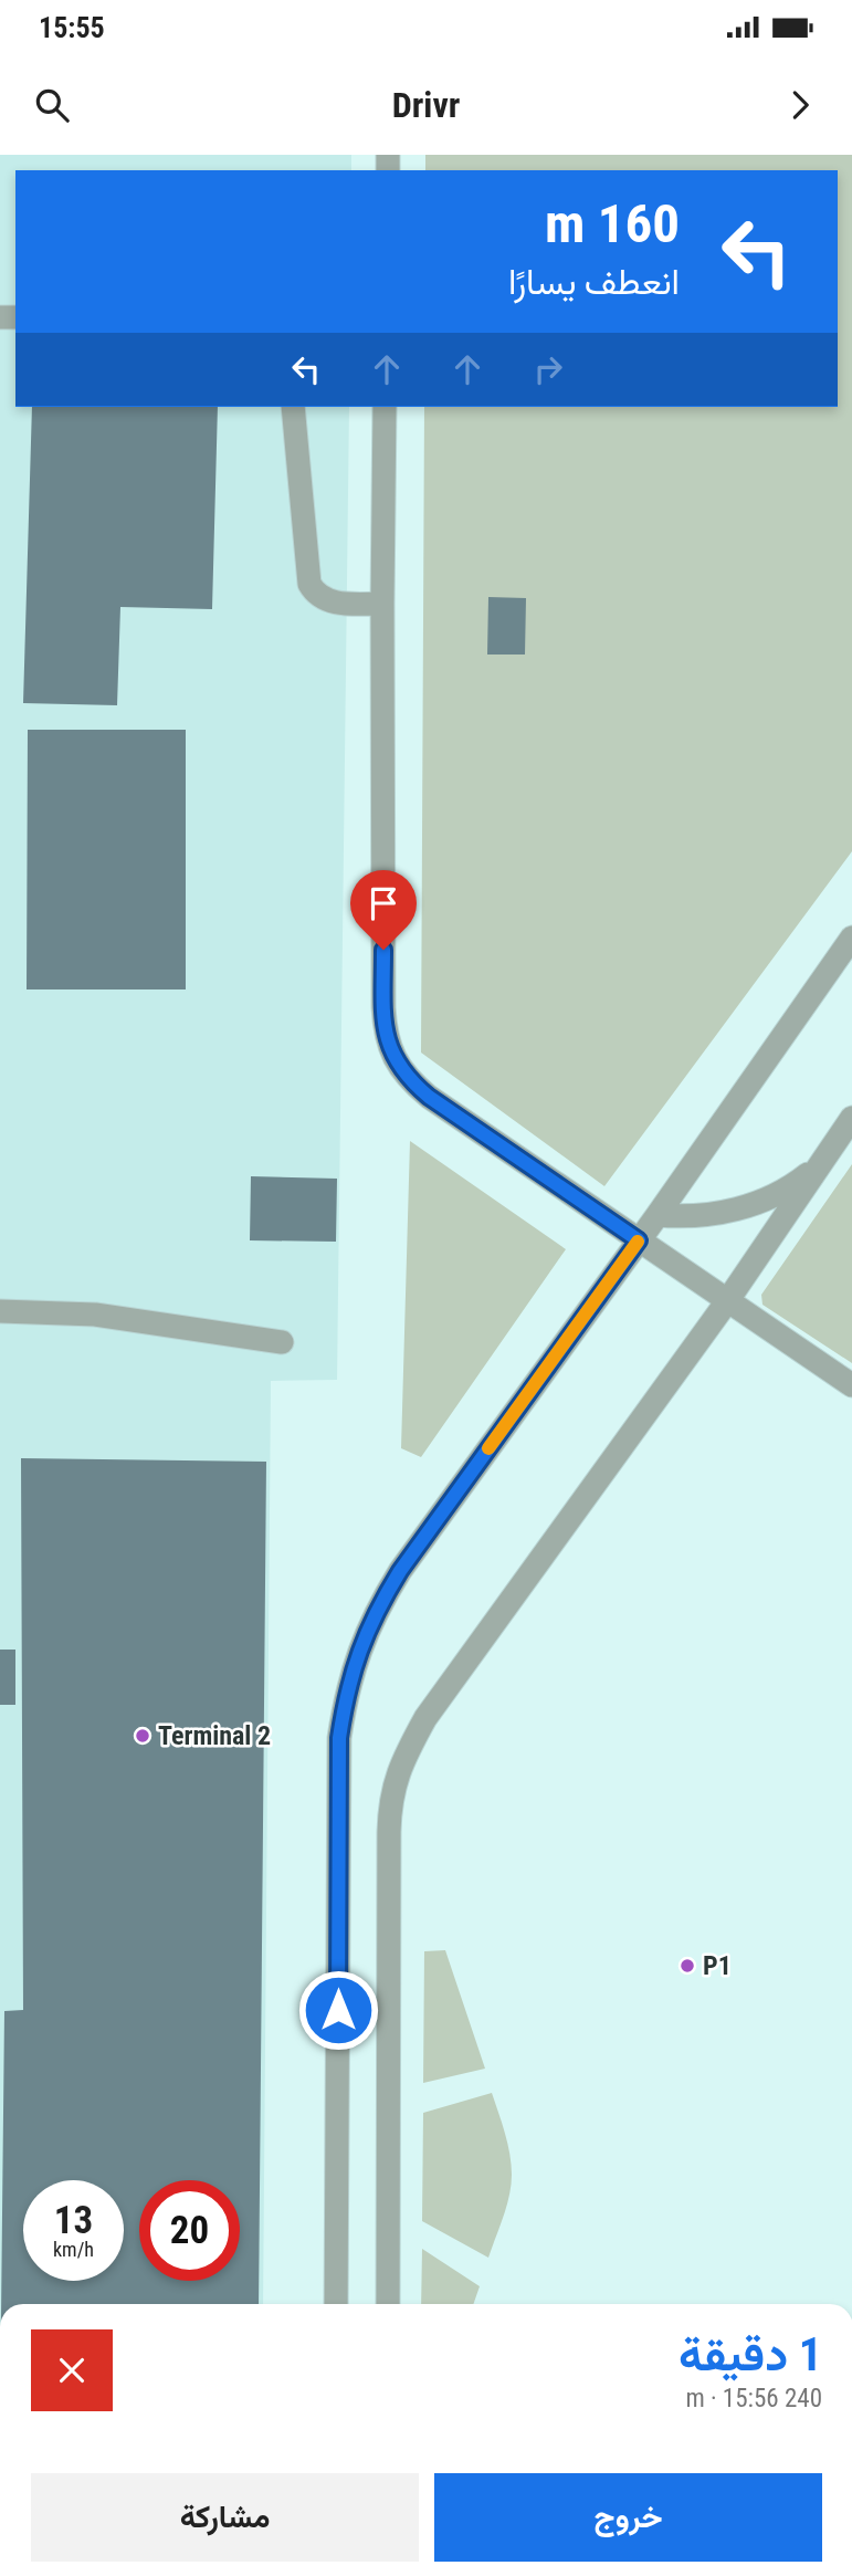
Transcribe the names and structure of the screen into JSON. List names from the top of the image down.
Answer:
{
  "places": ["Terminal 2", "P1"],
  "page": {
    "status": "15:55",
    "header": "Drivr",
    "turn": ["160 m", "انعطف يسارًا"],
    "speed": "13 km/h",
    "limit": "20",
    "heading": ["1 دقيقة", "240 m · 15:56"],
    "buttons": ["خروج", "مشاركة"]
  }
}
